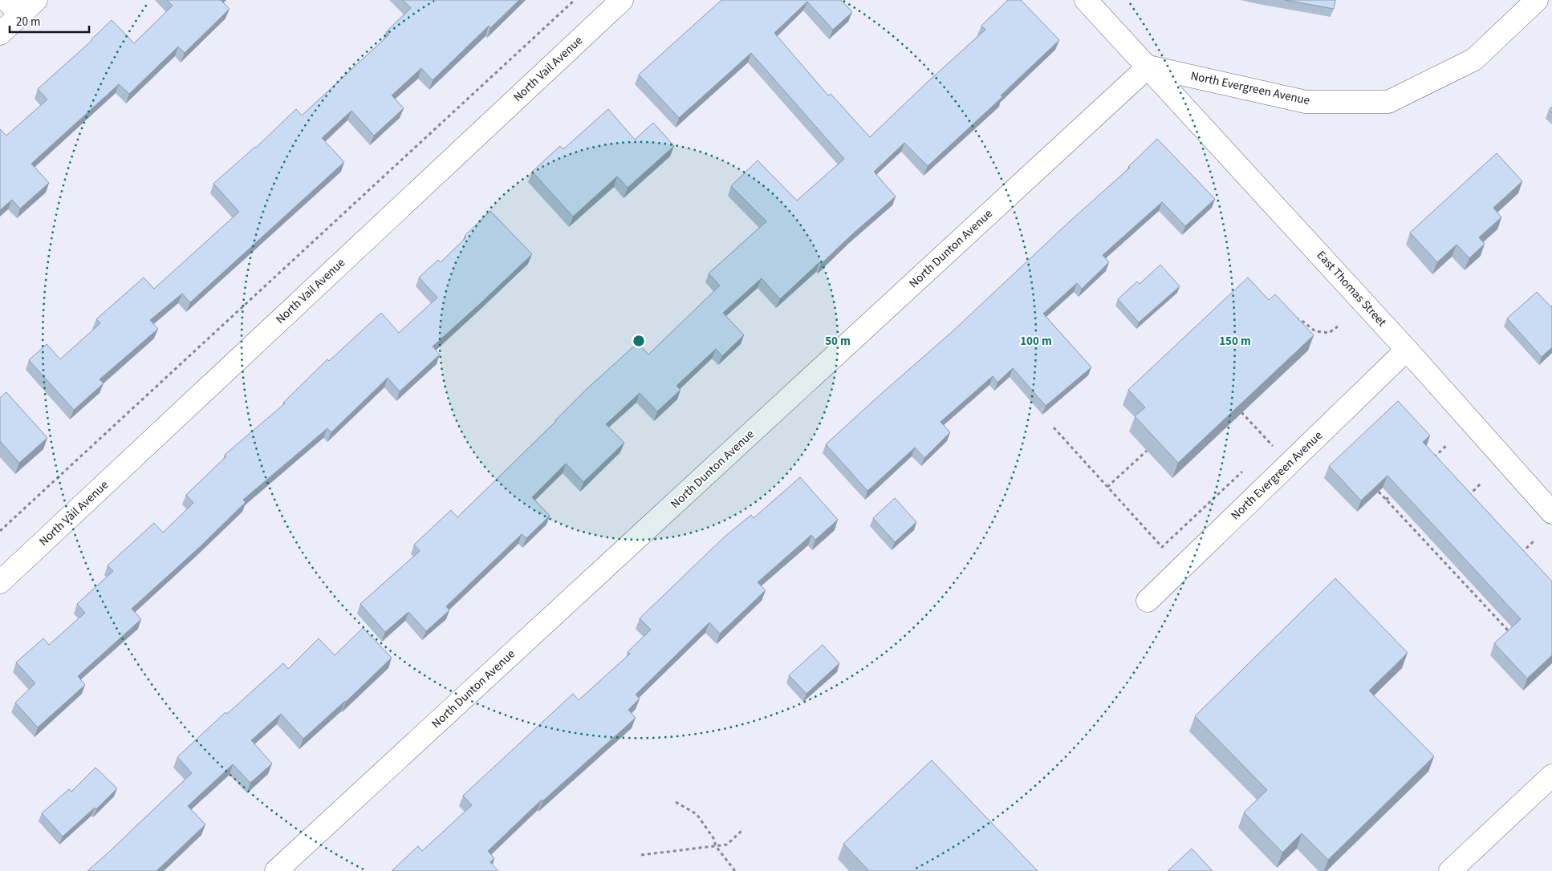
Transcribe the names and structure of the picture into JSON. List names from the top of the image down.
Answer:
{
  "streets": {
    "street": [
      "North Vail Avenue",
      "North Evergreen Avenue",
      "North Dunton Avenue",
      "East Thomas Street"
    ]
  },
  "crossings": [
    ["North Evergreen Avenue", "North Dunton Avenue"],
    ["North Evergreen Avenue", "East Thomas Street"],
    ["North Dunton Avenue", "East Thomas Street"]
  ],
  "scale_bar": "20 m",
  "rings": ["50 m", "100 m", "150 m"]
}
